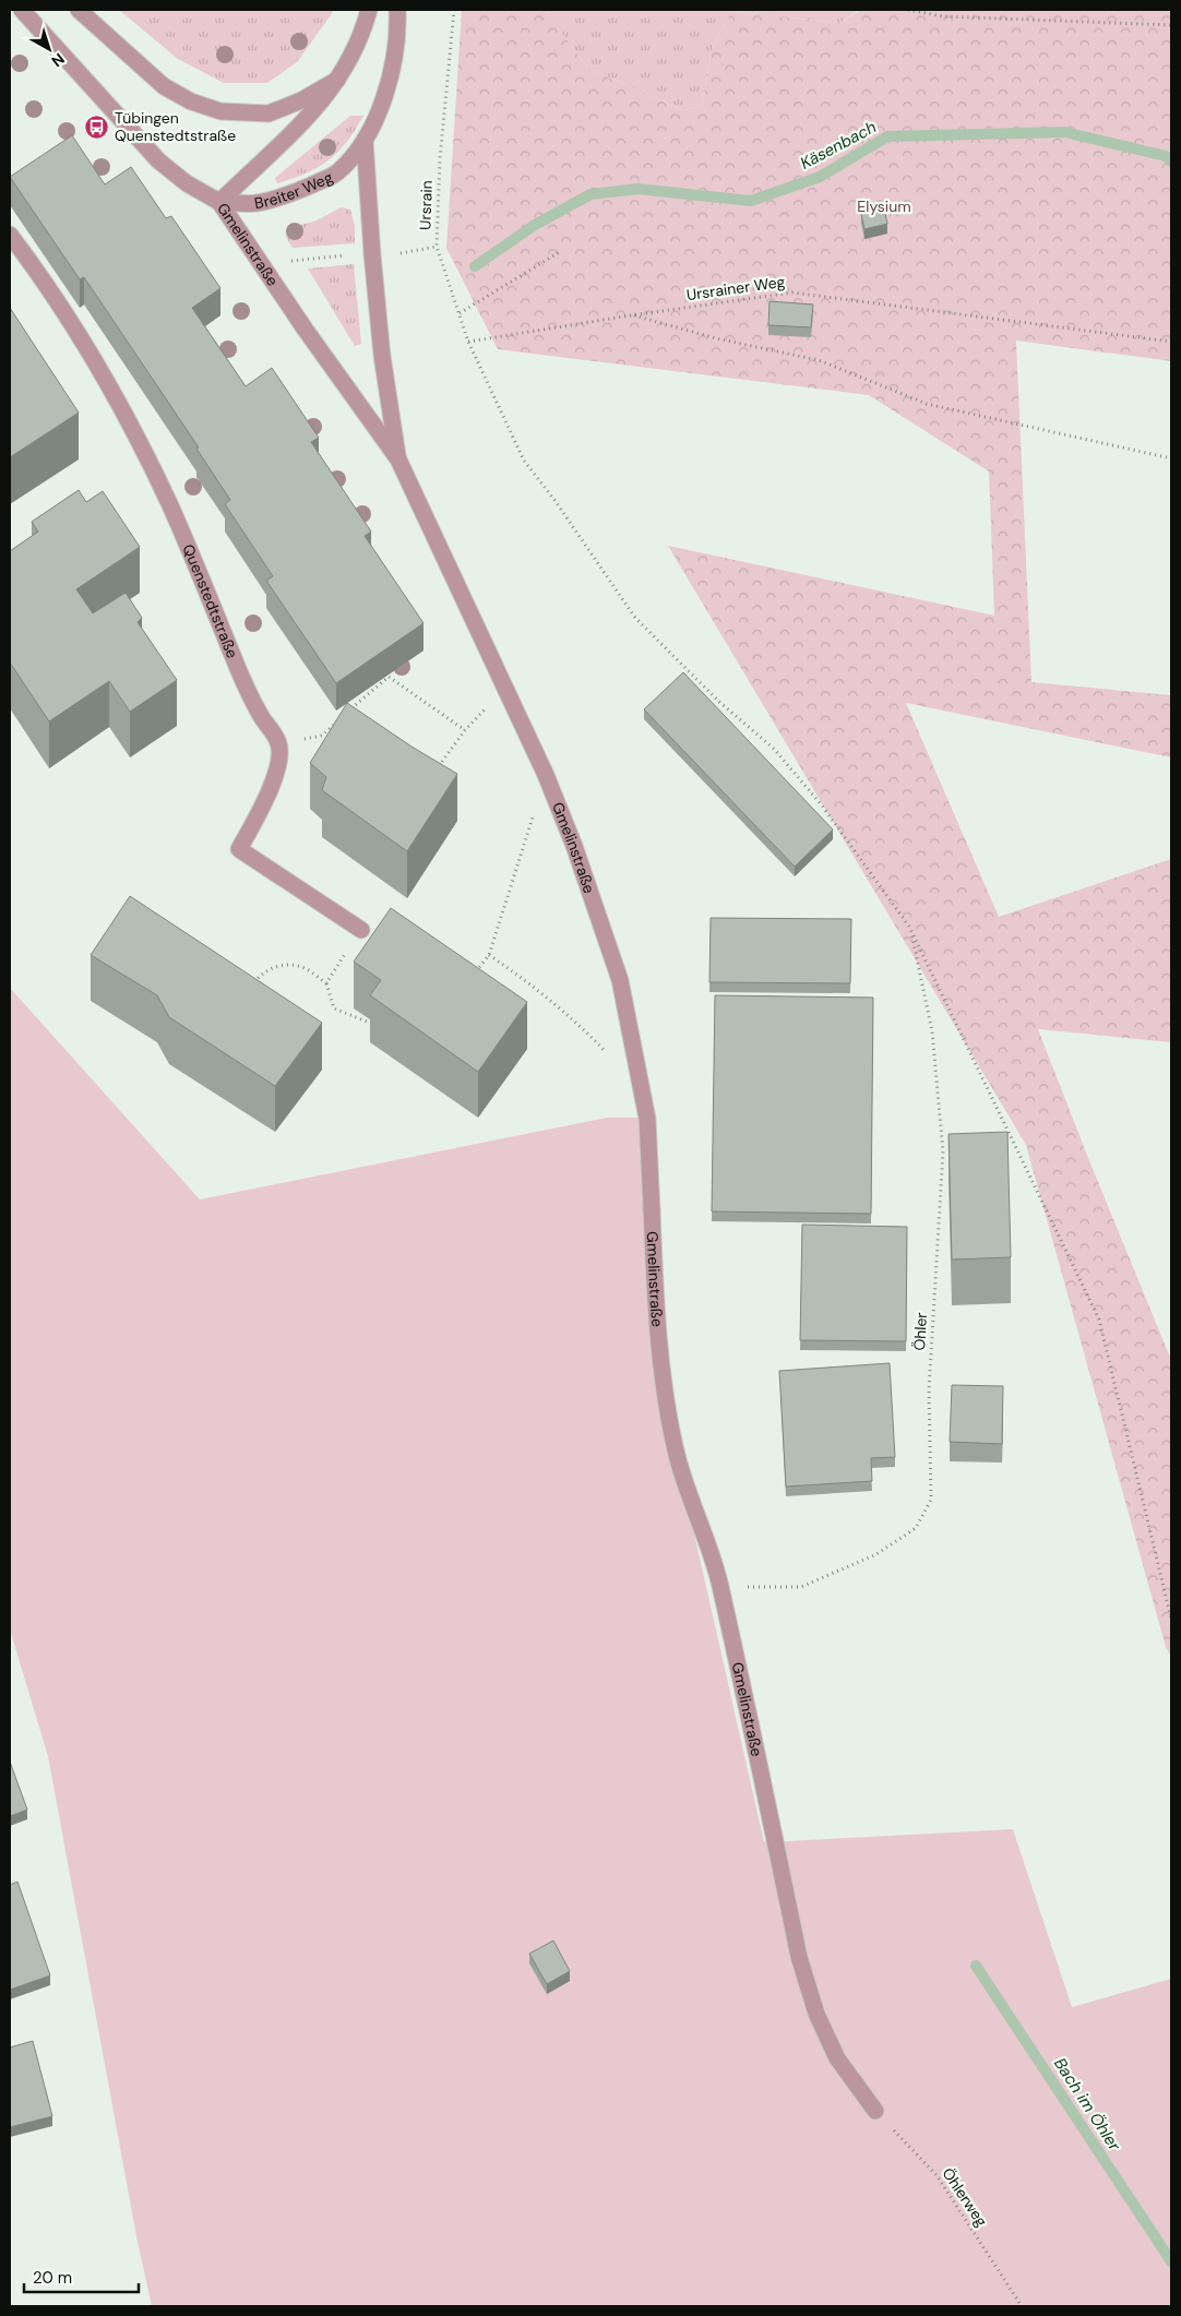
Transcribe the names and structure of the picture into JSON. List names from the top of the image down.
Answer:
{
  "streets": {
    "street": ["Breiter Weg", "Gmelinstraße", "Quenstedtstraße"],
    "path": [
      "Ursrain",
      "Ursrainer Weg",
      "Öhler",
      "Öhlerweg"
    ]
  },
  "crossings": [
    ["Breiter Weg", "Gmelinstraße"],
    ["Gmelinstraße", "Öhler"],
    ["Gmelinstraße", "Öhlerweg"]
  ],
  "water": ["Käsenbach", "Bach im Öhler"],
  "parks": ["Elysium"],
  "places": {
    "bus stop": ["Tübingen Quenstedtstraße"]
  },
  "scale_bar": "20 m",
  "north": "bottom right"
}
